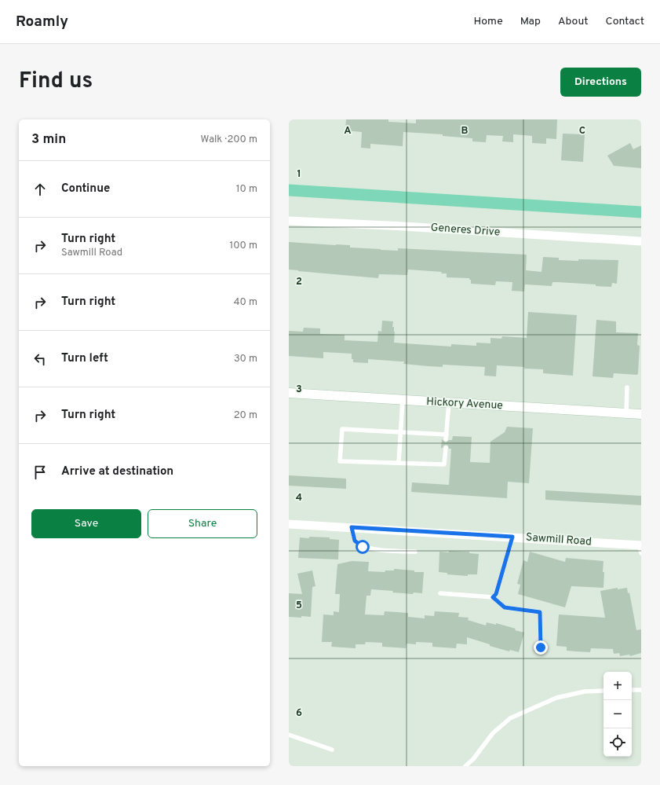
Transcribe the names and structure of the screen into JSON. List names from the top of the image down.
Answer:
{
  "streets": {
    "street": ["Generes Drive", "Hickory Avenue", "Sawmill Road"]
  },
  "page": {
    "header": "Roamly",
    "nav": [
      "Home",
      "Map",
      "About",
      "Contact"
    ],
    "title": "Find us",
    "buttons": [
      "Directions",
      ["Save", "Share"]
    ],
    "heading": ["3 min", "Walk · 200 m"],
    "list": [
      ["Continue", "10 m"],
      ["Turn right", "Sawmill Road", "100 m"],
      ["Turn right", "40 m"],
      ["Turn left", "30 m"],
      ["Turn right", "20 m"],
      "Arrive at destination"
    ],
    "map_buttons": ["+", "−"]
  },
  "grid": {
    "columns": ["A", "B", "C"],
    "rows": [
      "1",
      "2",
      "3",
      "4",
      "5",
      "6"
    ]
  }
}
